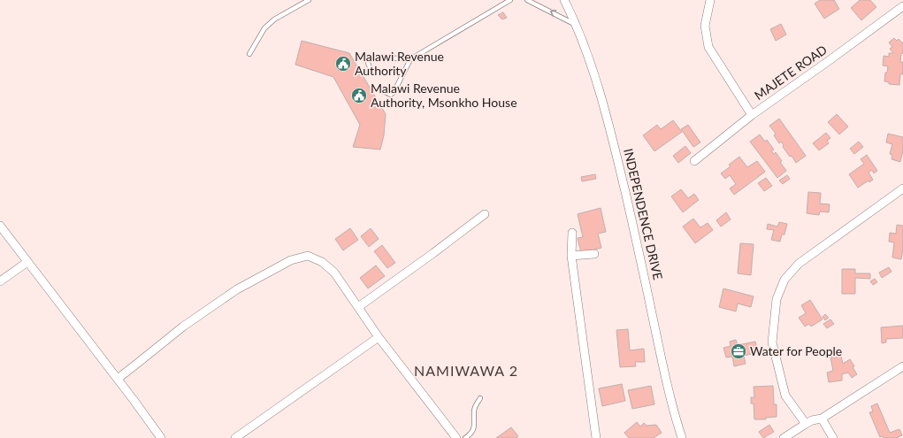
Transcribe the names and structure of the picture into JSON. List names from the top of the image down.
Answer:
{
  "streets": {
    "street": ["MAJETE ROAD", "INDEPENDENCE DRIVE"]
  },
  "districts": ["NAMIWAWA 2"],
  "places": {
    "public building": ["Malawi Revenue Authority", "Malawi Revenue Authority, Msonkho House"],
    "office": ["Water for People"]
  }
}
